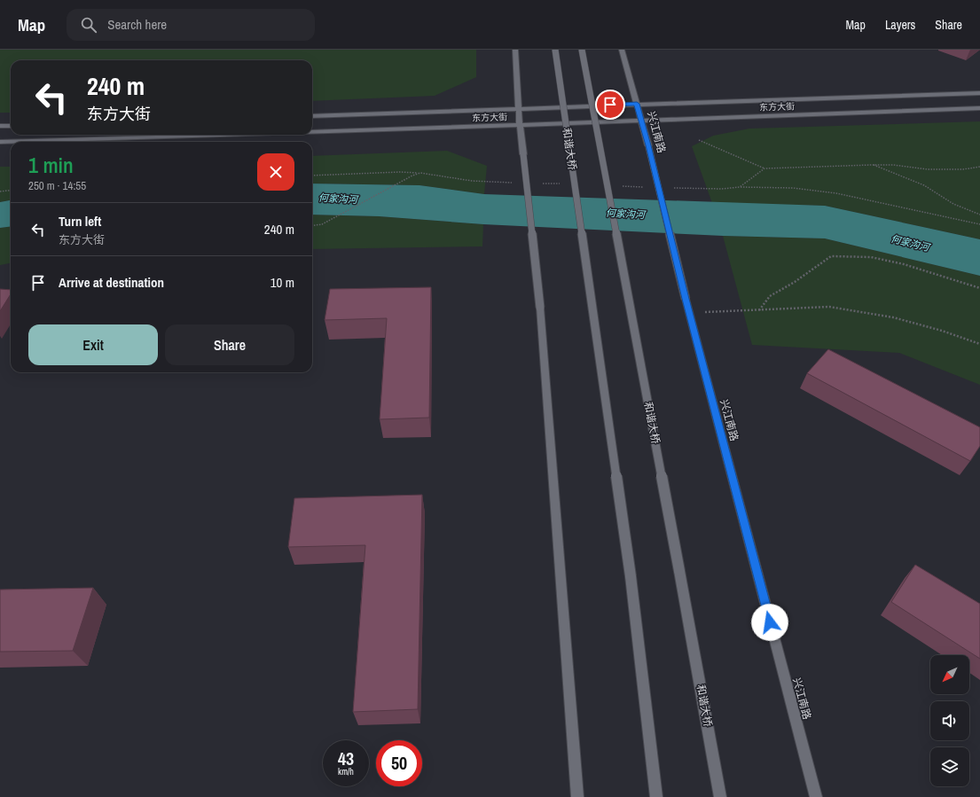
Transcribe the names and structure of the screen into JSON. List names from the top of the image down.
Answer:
{
  "streets": {
    "main road": ["东方大街", "兴江南路", "和谐大桥"]
  },
  "crossings": [
    ["东方大街", "兴江南路"]
  ],
  "water": ["何家沟河"],
  "north": "bottom left",
  "page": {
    "header": "Map",
    "search": "Search here",
    "nav": ["Map", "Layers", "Share"],
    "turn": ["240 m", "东方大街"],
    "heading": ["1 min", "250 m · 14:55"],
    "list": [
      {
        "name": "Turn left",
        "note": "东方大街",
        "value": "240 m"
      },
      {
        "name": "Arrive at destination",
        "value": "10 m"
      }
    ],
    "buttons": ["Exit", "Share"],
    "speed": "43 km/h",
    "limit": "50"
  }
}
